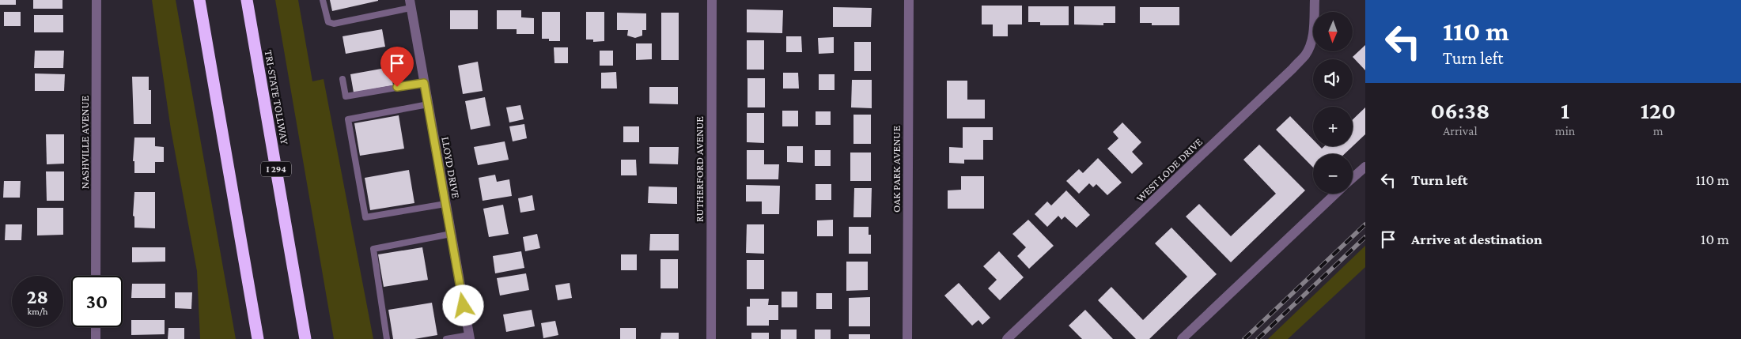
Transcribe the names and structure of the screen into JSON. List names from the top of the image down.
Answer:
{
  "streets": {
    "highway": ["TRI-STATE TOLLWAY", "I 294"],
    "street": [
      "NASHVILLE AVENUE",
      "LLOYD DRIVE",
      "RUTHERFORD AVENUE",
      "OAK PARK AVENUE",
      "WEST LODE DRIVE"
    ]
  },
  "north": "bottom",
  "page": {
    "turn": ["110 m", "Turn left"],
    "map_buttons": ["+", "−"],
    "eta": [
      "06:38",
      "Arrival",
      "1",
      "min",
      "120",
      "m"
    ],
    "list": [
      {
        "name": "Turn left",
        "value": "110 m"
      },
      {
        "name": "Arrive at destination",
        "value": "10 m"
      }
    ],
    "speed": "28 km/h",
    "limit": "30"
  }
}
